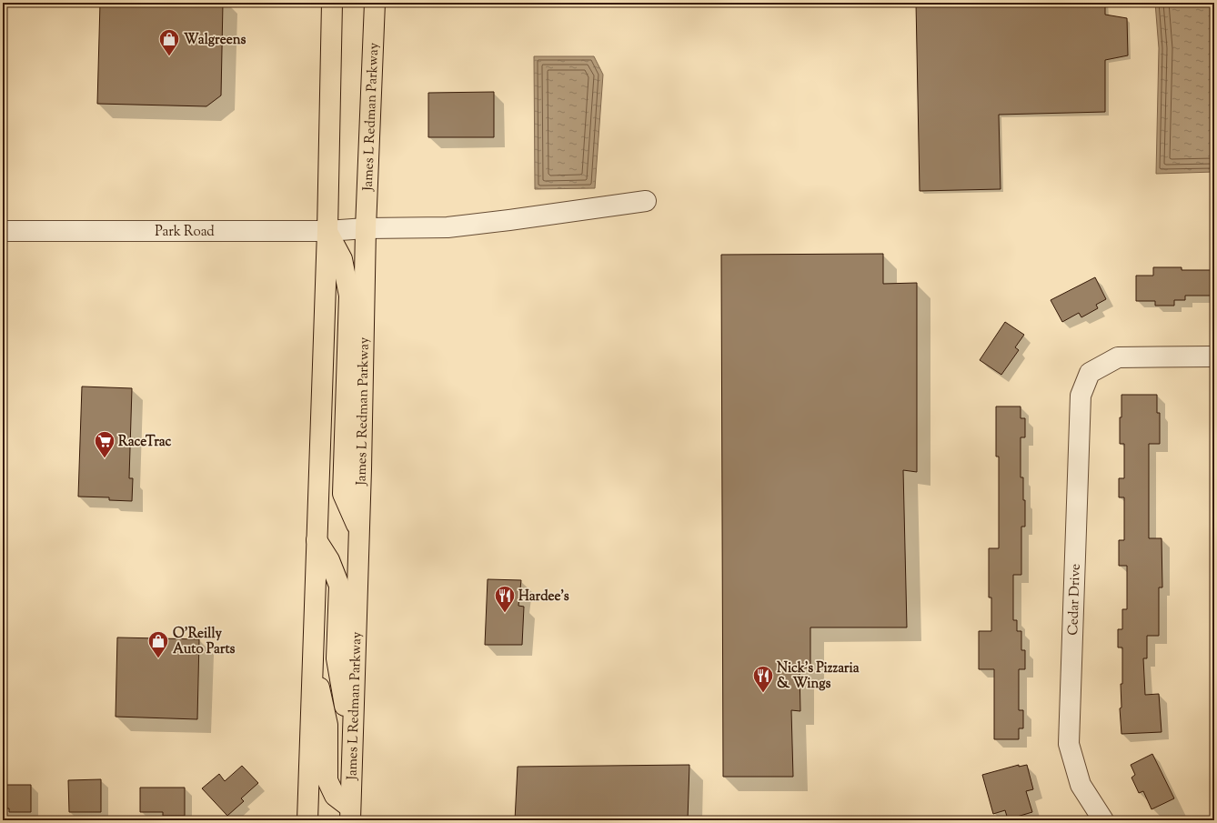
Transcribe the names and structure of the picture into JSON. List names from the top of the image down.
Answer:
{
  "streets": {
    "main road": ["James L Redman Parkway"],
    "street": ["Park Road", "Cedar Drive"]
  },
  "crossings": [
    ["James L Redman Parkway", "Park Road"]
  ],
  "places": {
    "shop": ["Walgreens", "O'Reilly Auto Parts"],
    "supermarket": ["RaceTrac"],
    "restaurant": ["Hardee's", "Nick's Pizzaria & Wings"]
  }
}
